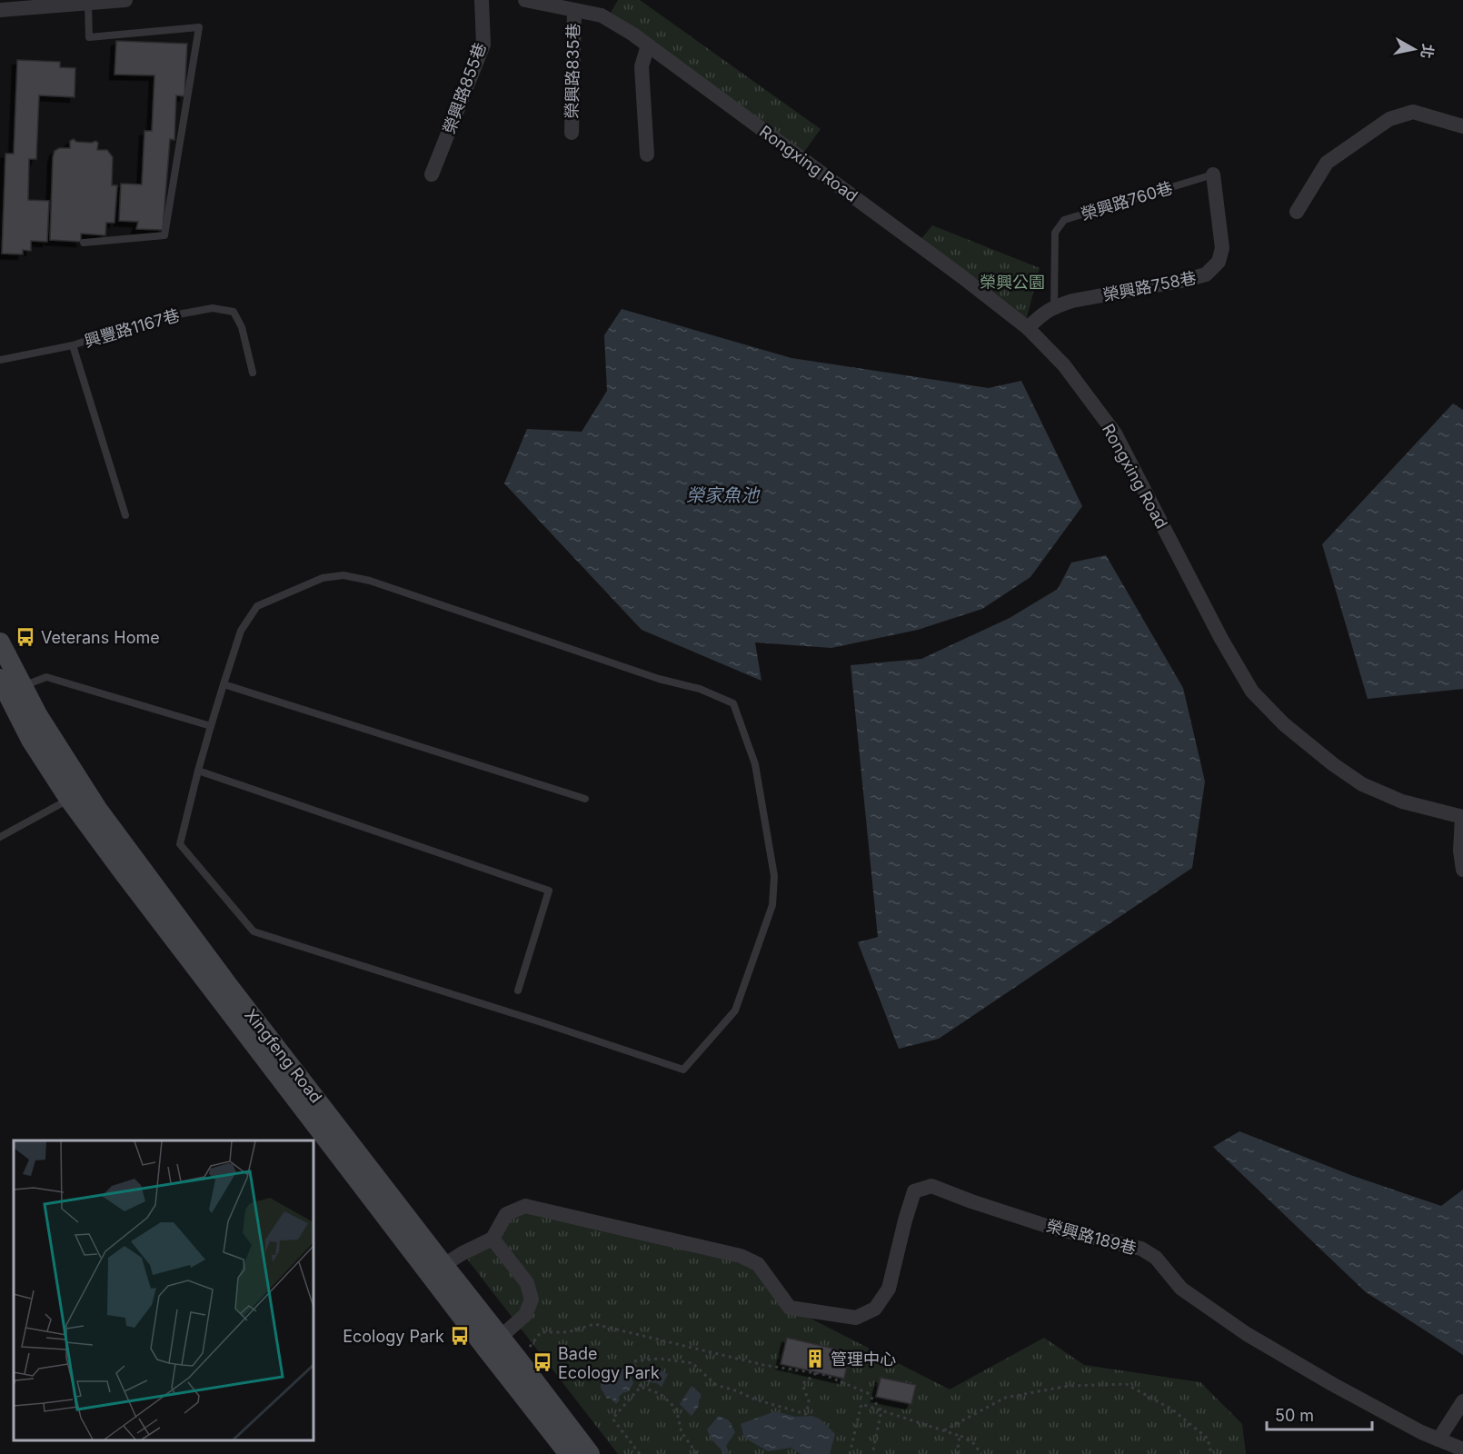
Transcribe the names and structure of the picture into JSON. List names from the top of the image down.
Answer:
{
  "streets": {
    "main road": ["Xingfeng Road"],
    "street": [
      "榮興路835巷",
      "榮興路855巷",
      "Rongxing Road",
      "榮興路758巷",
      "榮興路189巷"
    ],
    "lane": ["榮興路760巷", "興豐路1167巷"]
  },
  "crossings": [
    ["榮興路835巷", "Rongxing Road"],
    ["Rongxing Road", "榮興路758巷"],
    ["榮興路760巷", "榮興路758巷"]
  ],
  "water": ["榮家魚池"],
  "parks": ["榮興公園"],
  "places": {
    "bus stop": ["Veterans Home", "Ecology Park", "Bade Ecology Park"],
    "building": ["管理中心"]
  },
  "scale_bar": "50 m",
  "north": "right"
}
